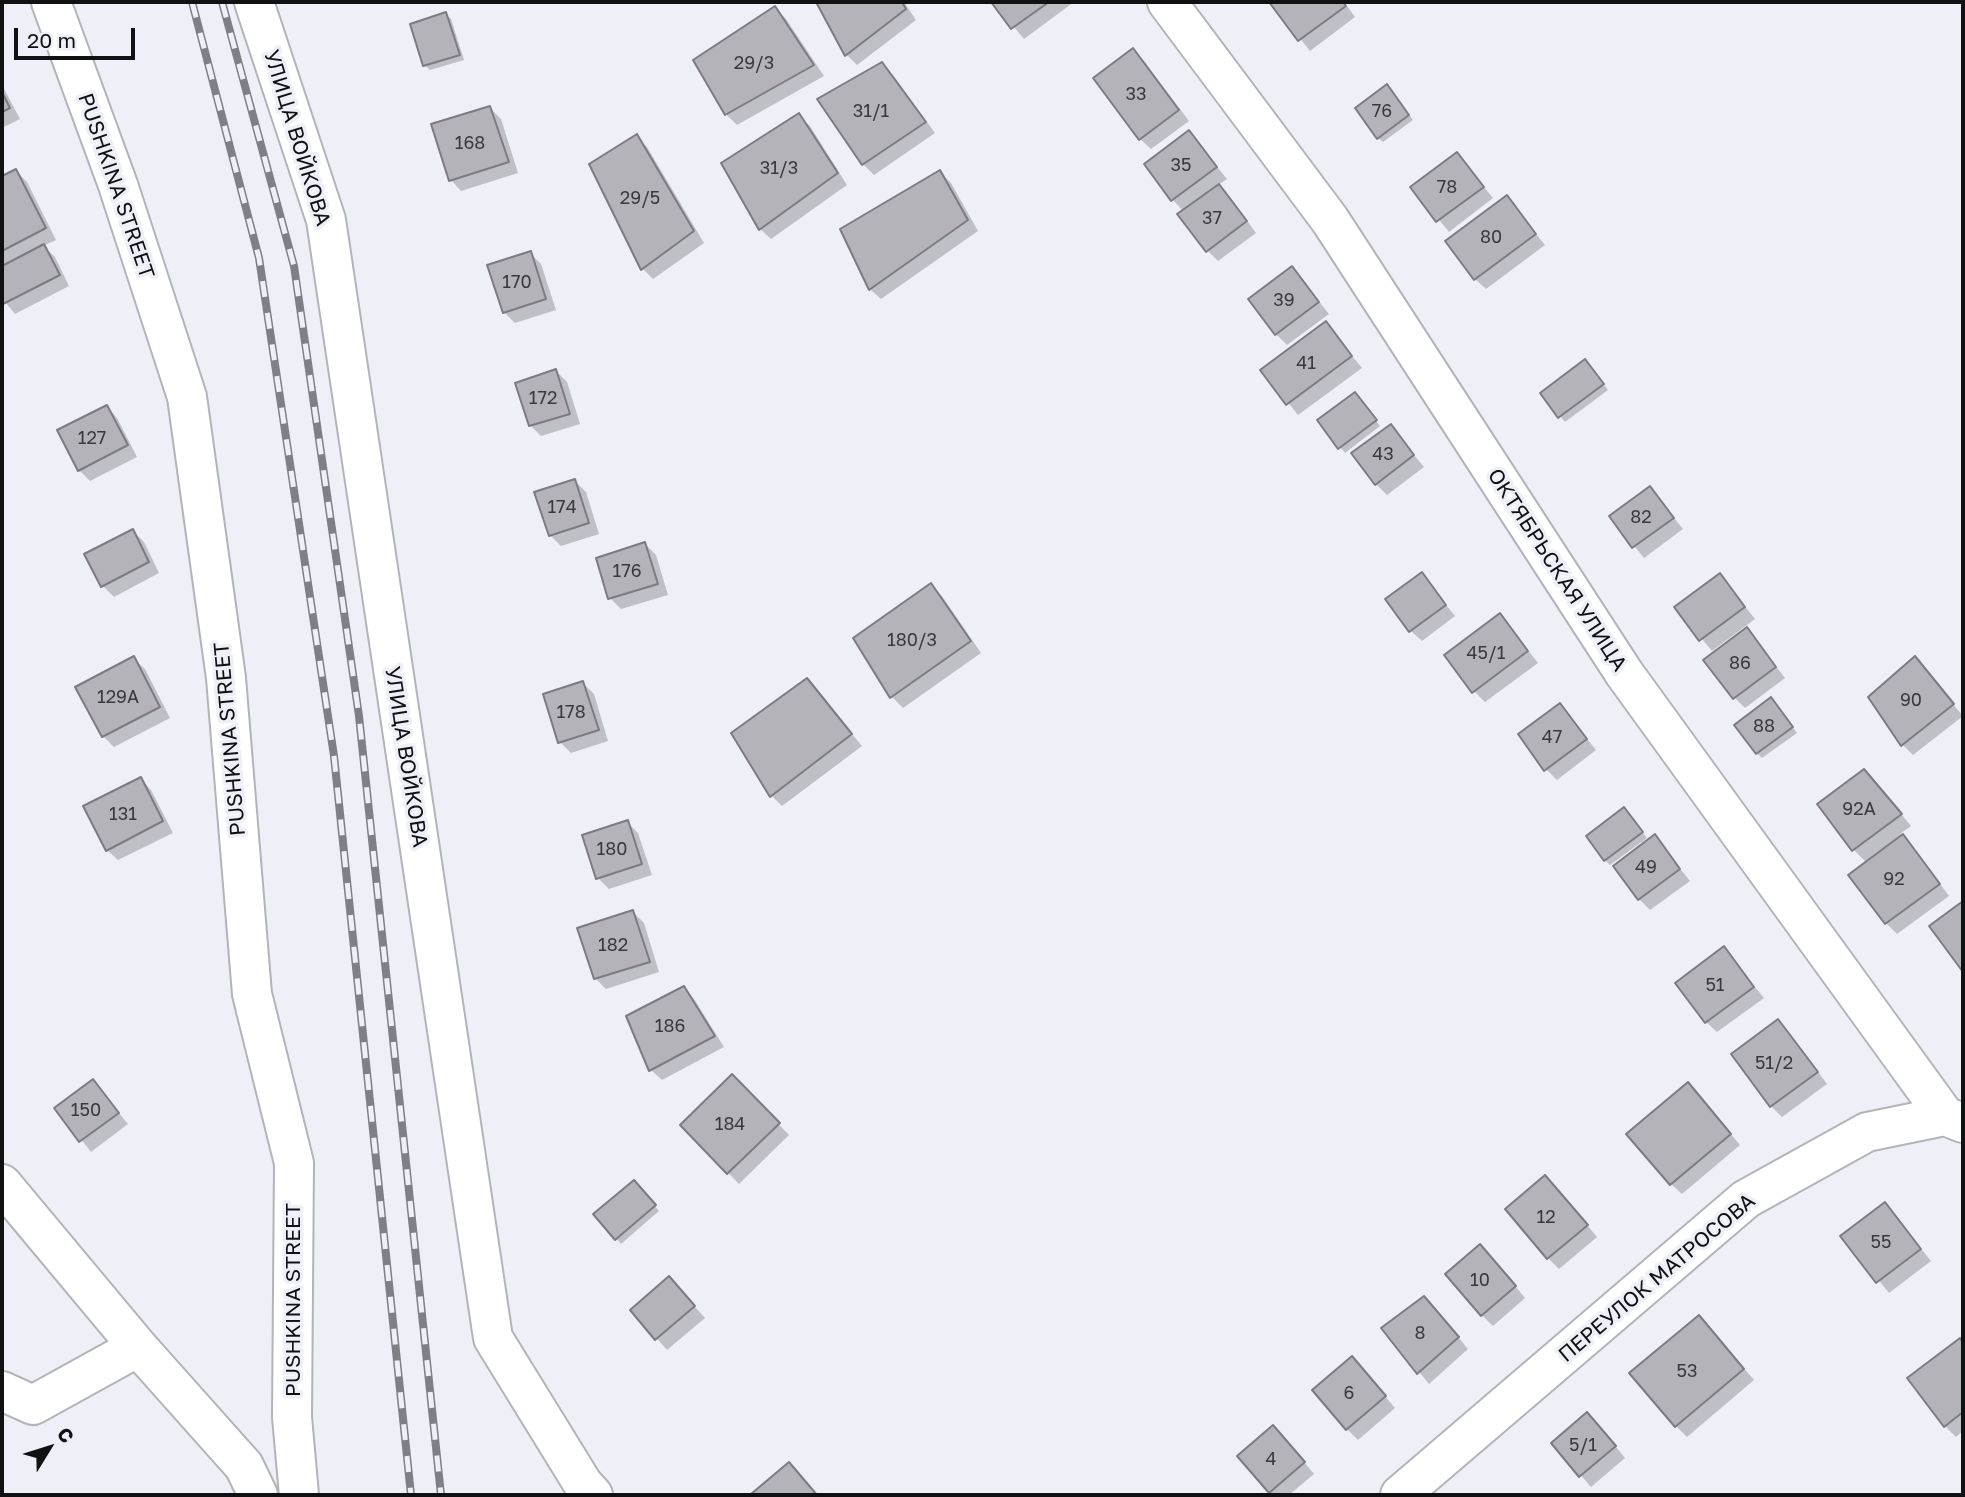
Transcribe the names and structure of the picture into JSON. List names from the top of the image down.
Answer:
{
  "streets": {
    "street": [
      "УЛИЦА ВОЙКОВА",
      "PUSHKINA STREET",
      "ОКТЯБРЬСКАЯ УЛИЦА",
      "ПЕРЕУЛОК МАТРОСОВА"
    ]
  },
  "crossings": [
    ["ОКТЯБРЬСКАЯ УЛИЦА", "ПЕРЕУЛОК МАТРОСОВА"]
  ],
  "house_numbers": [
    "29/3",
    "33",
    "31/1",
    "76",
    "168",
    "35",
    "31/3",
    "78",
    "29/5",
    "37",
    "80",
    "170",
    "39",
    "41",
    "172",
    "127",
    "43",
    "174",
    "82",
    "176",
    "180/3",
    "45/1",
    "86",
    "129А",
    "90",
    "178",
    "88",
    "47",
    "92А",
    "131",
    "180",
    "49",
    "92",
    "182",
    "51",
    "186",
    "51/2",
    "150",
    "184",
    "12",
    "55",
    "10",
    "8",
    "53",
    "6",
    "5/1",
    "4"
  ],
  "scale_bar": "20 m",
  "north": "top right"
}
